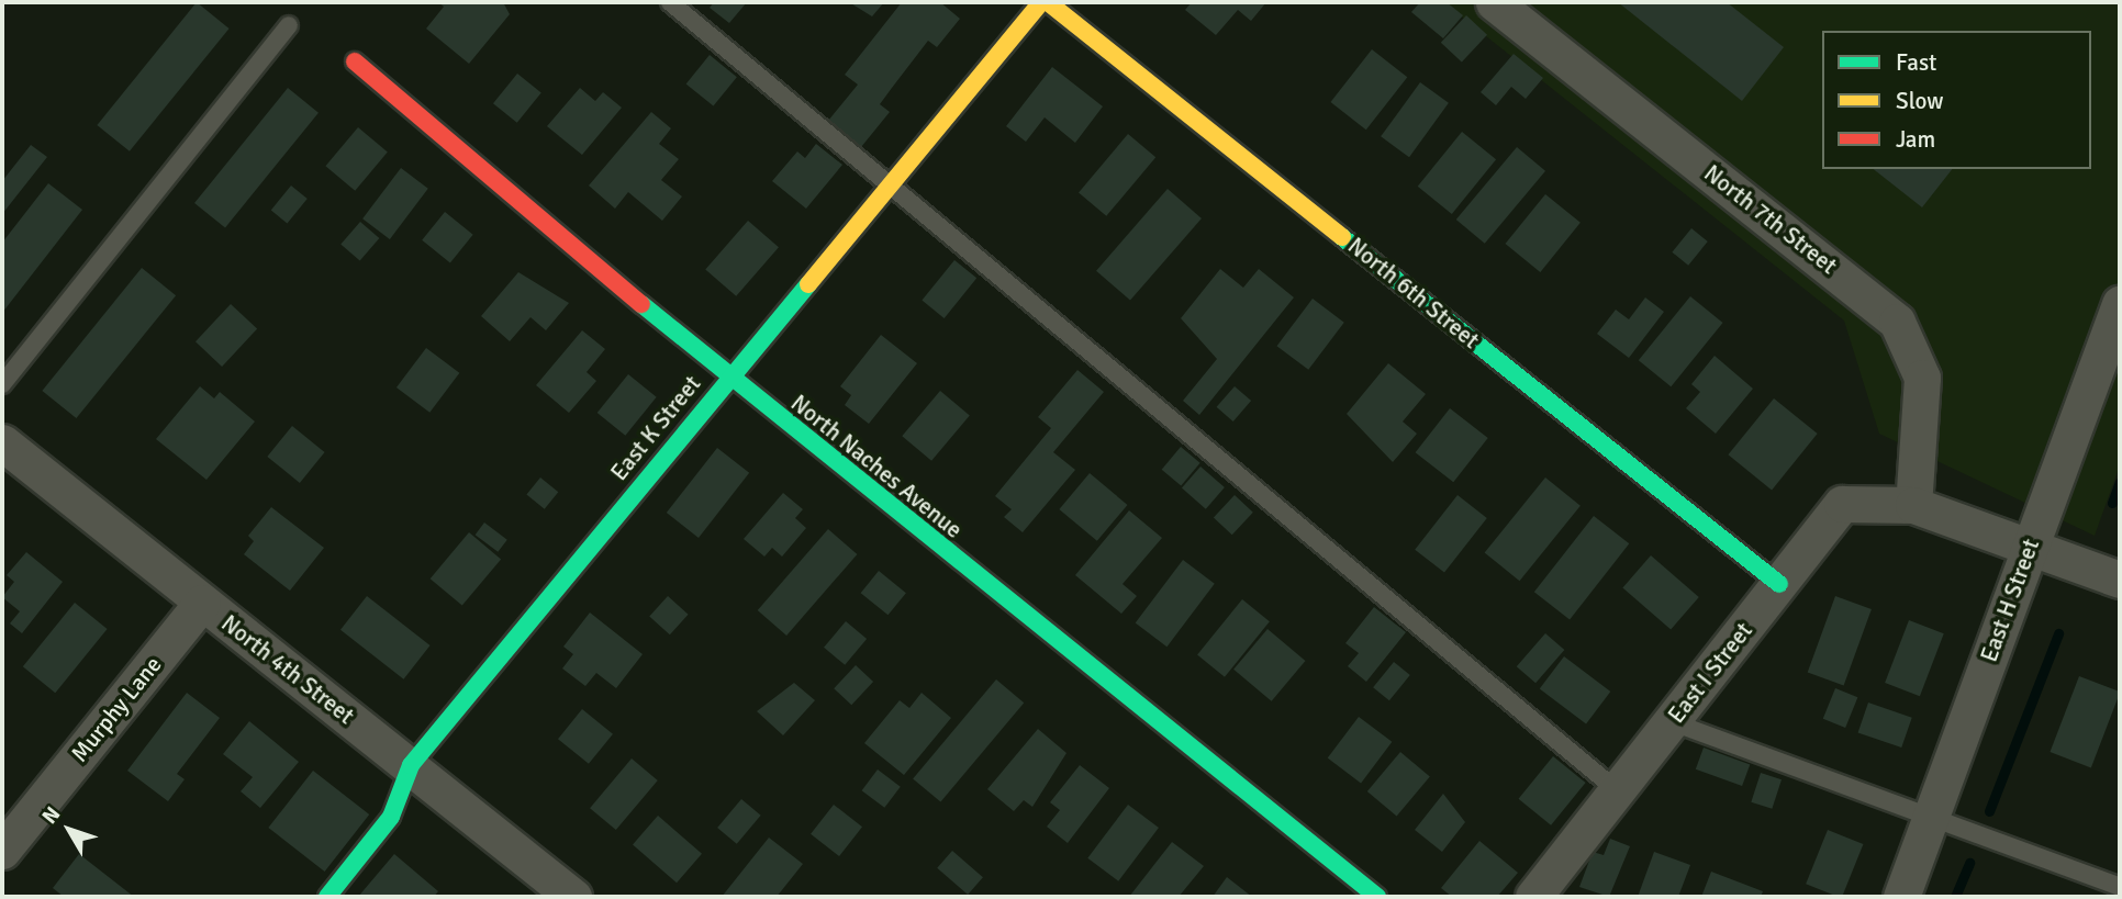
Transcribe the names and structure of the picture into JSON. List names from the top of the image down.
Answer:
{
  "streets": {
    "street": [
      "North 7th Street",
      "North 6th Street",
      "East K Street",
      "North Naches Avenue",
      "East H Street",
      "North 4th Street",
      "East I Street",
      "Murphy Lane"
    ]
  },
  "crossings": [
    ["North 7th Street", "East I Street"],
    ["North 6th Street", "East I Street"],
    ["East K Street", "North Naches Avenue"],
    ["East K Street", "North 4th Street"],
    ["North 4th Street", "Murphy Lane"]
  ],
  "legend": ["Fast", "Slow", "Jam"],
  "north": "top left"
}
